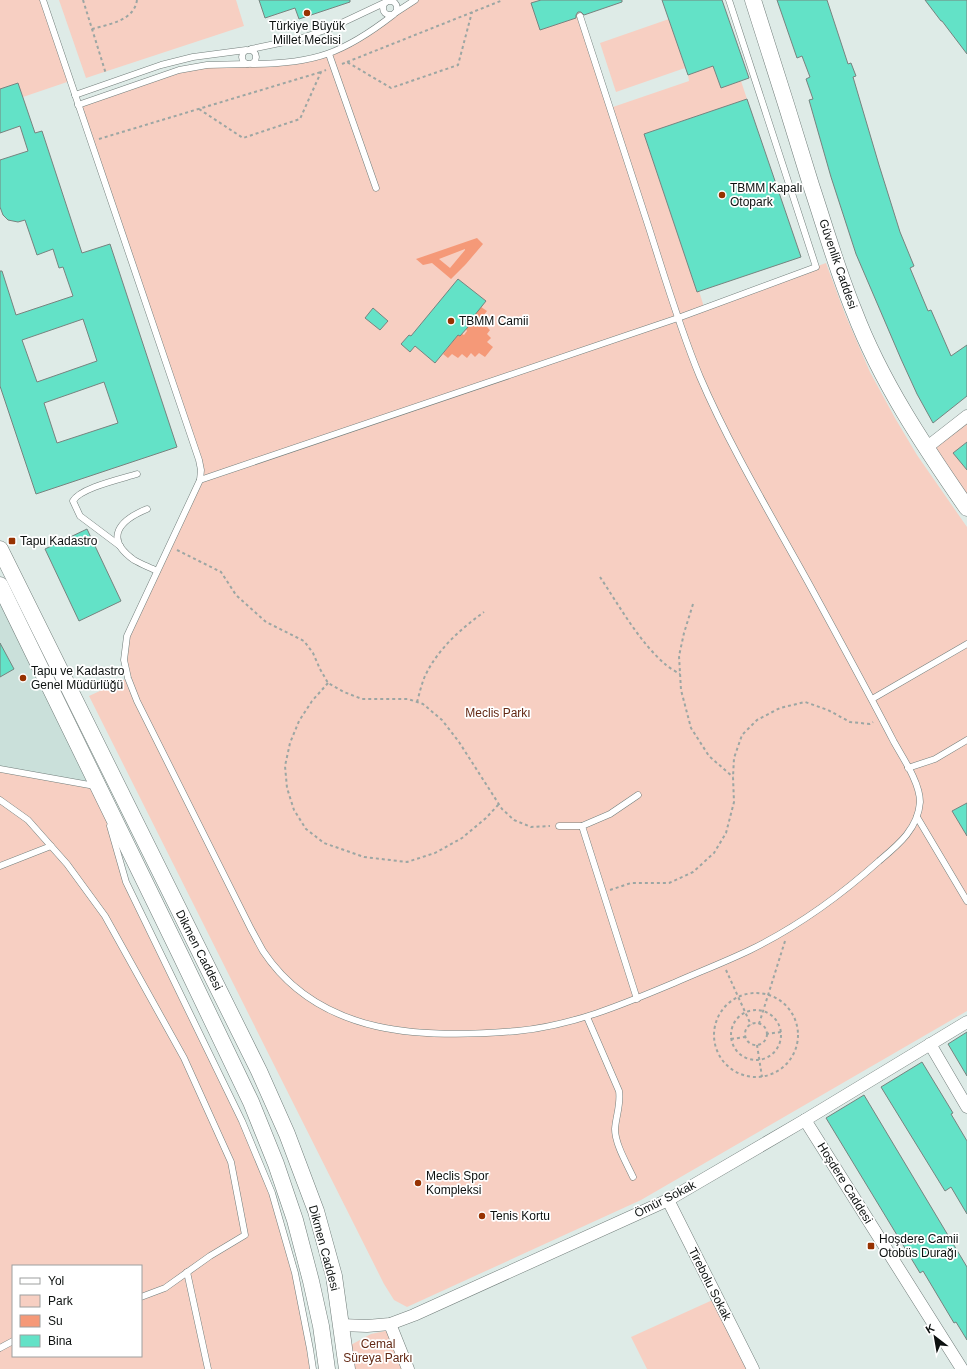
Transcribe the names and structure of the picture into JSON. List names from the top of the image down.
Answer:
{
  "streets": {
    "main road": ["Güvenlik Caddesi", "Dikmen Caddesi"],
    "street": ["Hoşdere Caddesi", "Ömür Sokak", "Tirebolu Sokak"]
  },
  "crossings": [
    ["Dikmen Caddesi", "Ömür Sokak"],
    ["Hoşdere Caddesi", "Ömür Sokak"],
    ["Ömür Sokak", "Tirebolu Sokak"]
  ],
  "parks": ["Meclis Parkı", "Cemal Süreya Parkı"],
  "places": {
    "other": [
      "Türkiye Büyük Millet Meclisi",
      "TBMM Kapalı Otopark",
      "TBMM Camii",
      "Tapu ve Kadastro Genel Müdürlüğü",
      "Meclis Spor Kompleksi",
      "Tenis Kortu"
    ],
    "transit": ["Tapu Kadastro", "Hoşdere Camii Otobüs Durağı"]
  },
  "legend": [
    "Yol",
    "Park",
    "Su",
    "Bina"
  ],
  "north": "top left"
}
